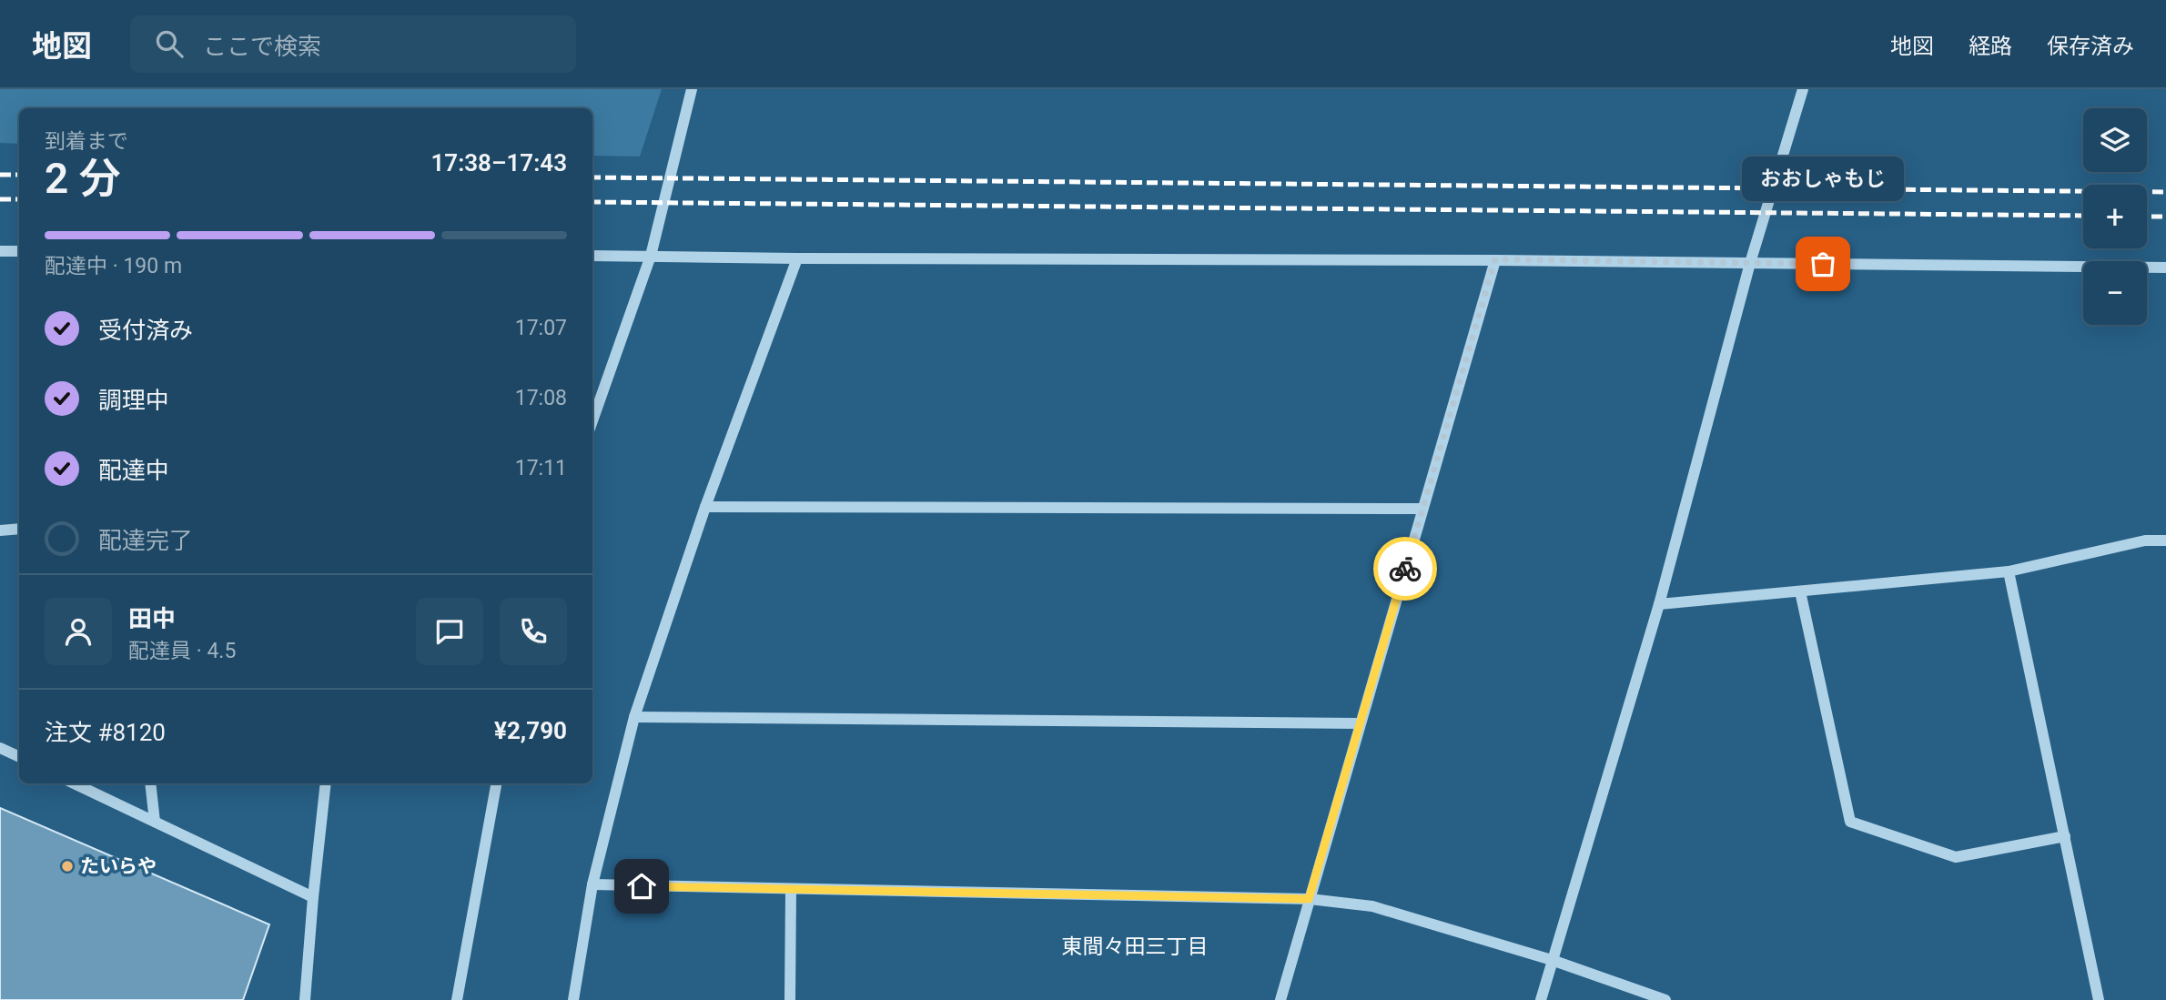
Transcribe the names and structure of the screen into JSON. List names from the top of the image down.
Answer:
{
  "districts": ["東間々田三丁目"],
  "places": ["おおしゃもじ", "たいらや"],
  "page": {
    "header": "地図",
    "search": "ここで検索",
    "nav": ["地図", "経路", "保存済み"],
    "map_buttons": ["+", "−"],
    "heading": ["2 分", "到着まで", "17:38–17:43"],
    "panel": [
      "田中",
      "配達員 · 4.5",
      "注文 #8120",
      "¥2,790"
    ],
    "bubble": "おおしゃもじ",
    "bar": "配達中 · 190 m",
    "list": [
      ["受付済み", "17:07"],
      ["調理中", "17:08"],
      ["配達中", "17:11"],
      "配達完了"
    ]
  }
}
